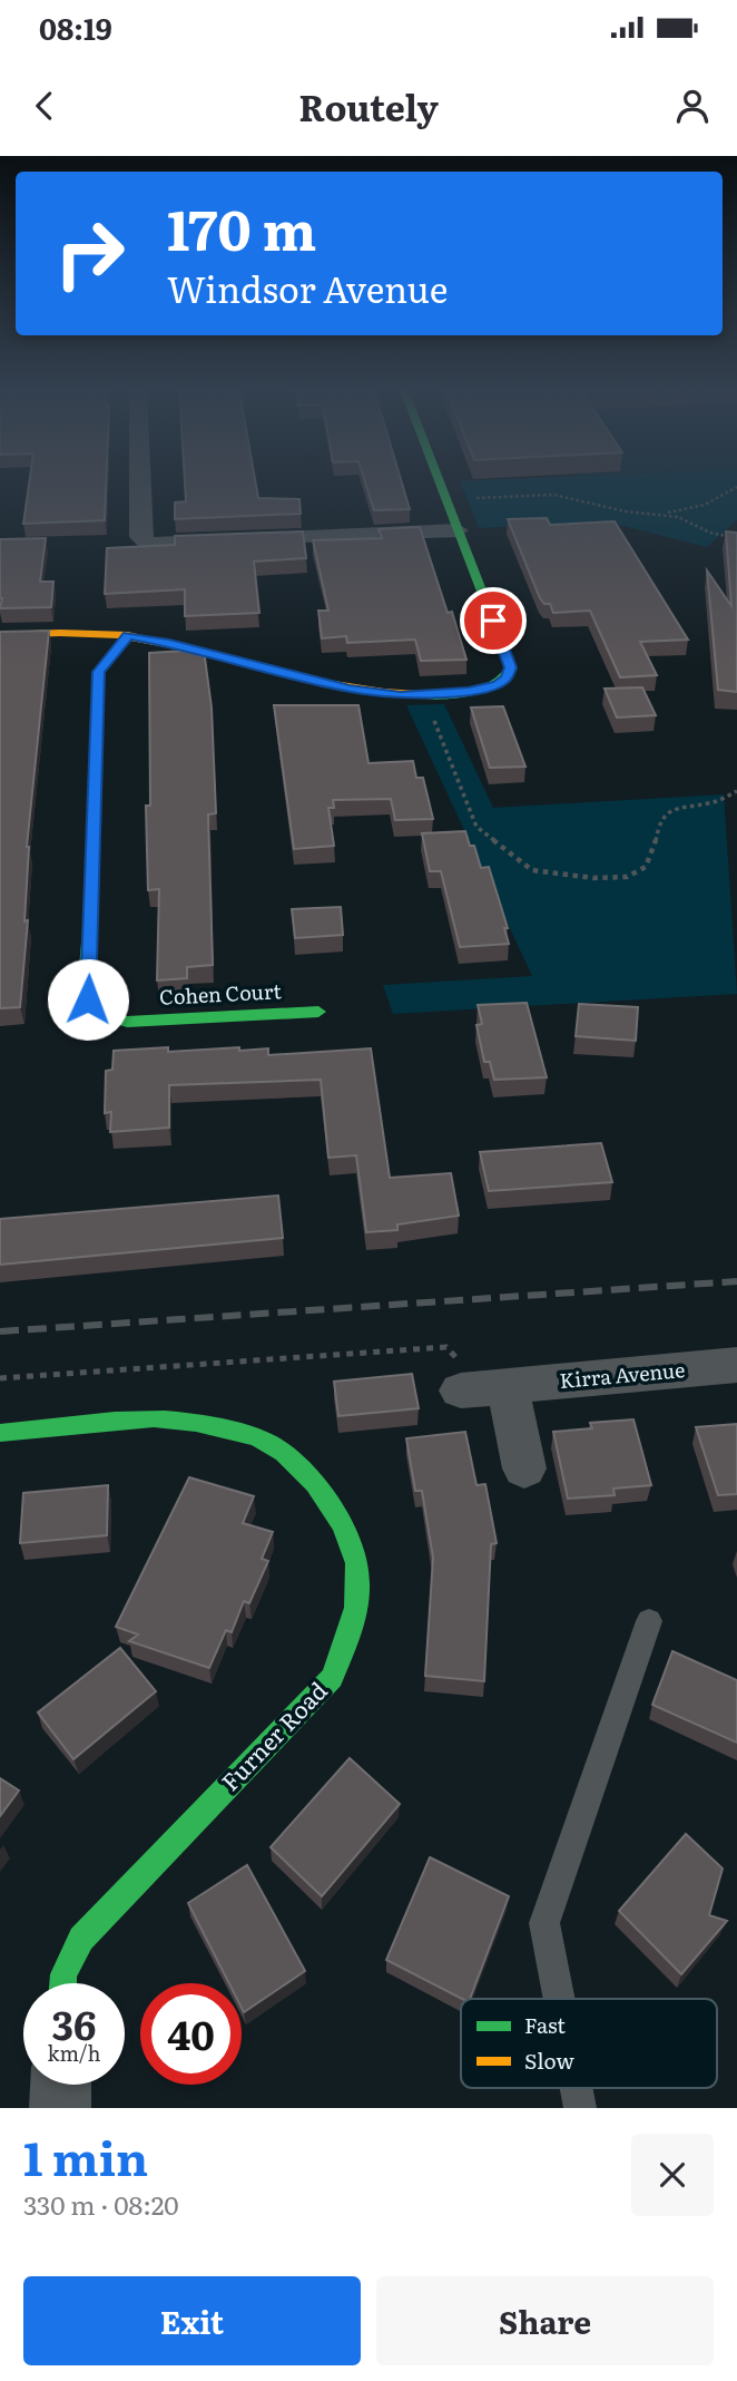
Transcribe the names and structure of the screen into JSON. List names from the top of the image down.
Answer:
{
  "streets": {
    "street": ["Cohen Court", "Kirra Avenue", "Furner Road"]
  },
  "legend": ["Fast", "Slow"],
  "page": {
    "status": "08:19",
    "header": "Routely",
    "turn": ["170 m", "Windsor Avenue"],
    "speed": "36 km/h",
    "limit": "40",
    "heading": ["1 min", "330 m · 08:20"],
    "buttons": ["Exit", "Share"]
  }
}
